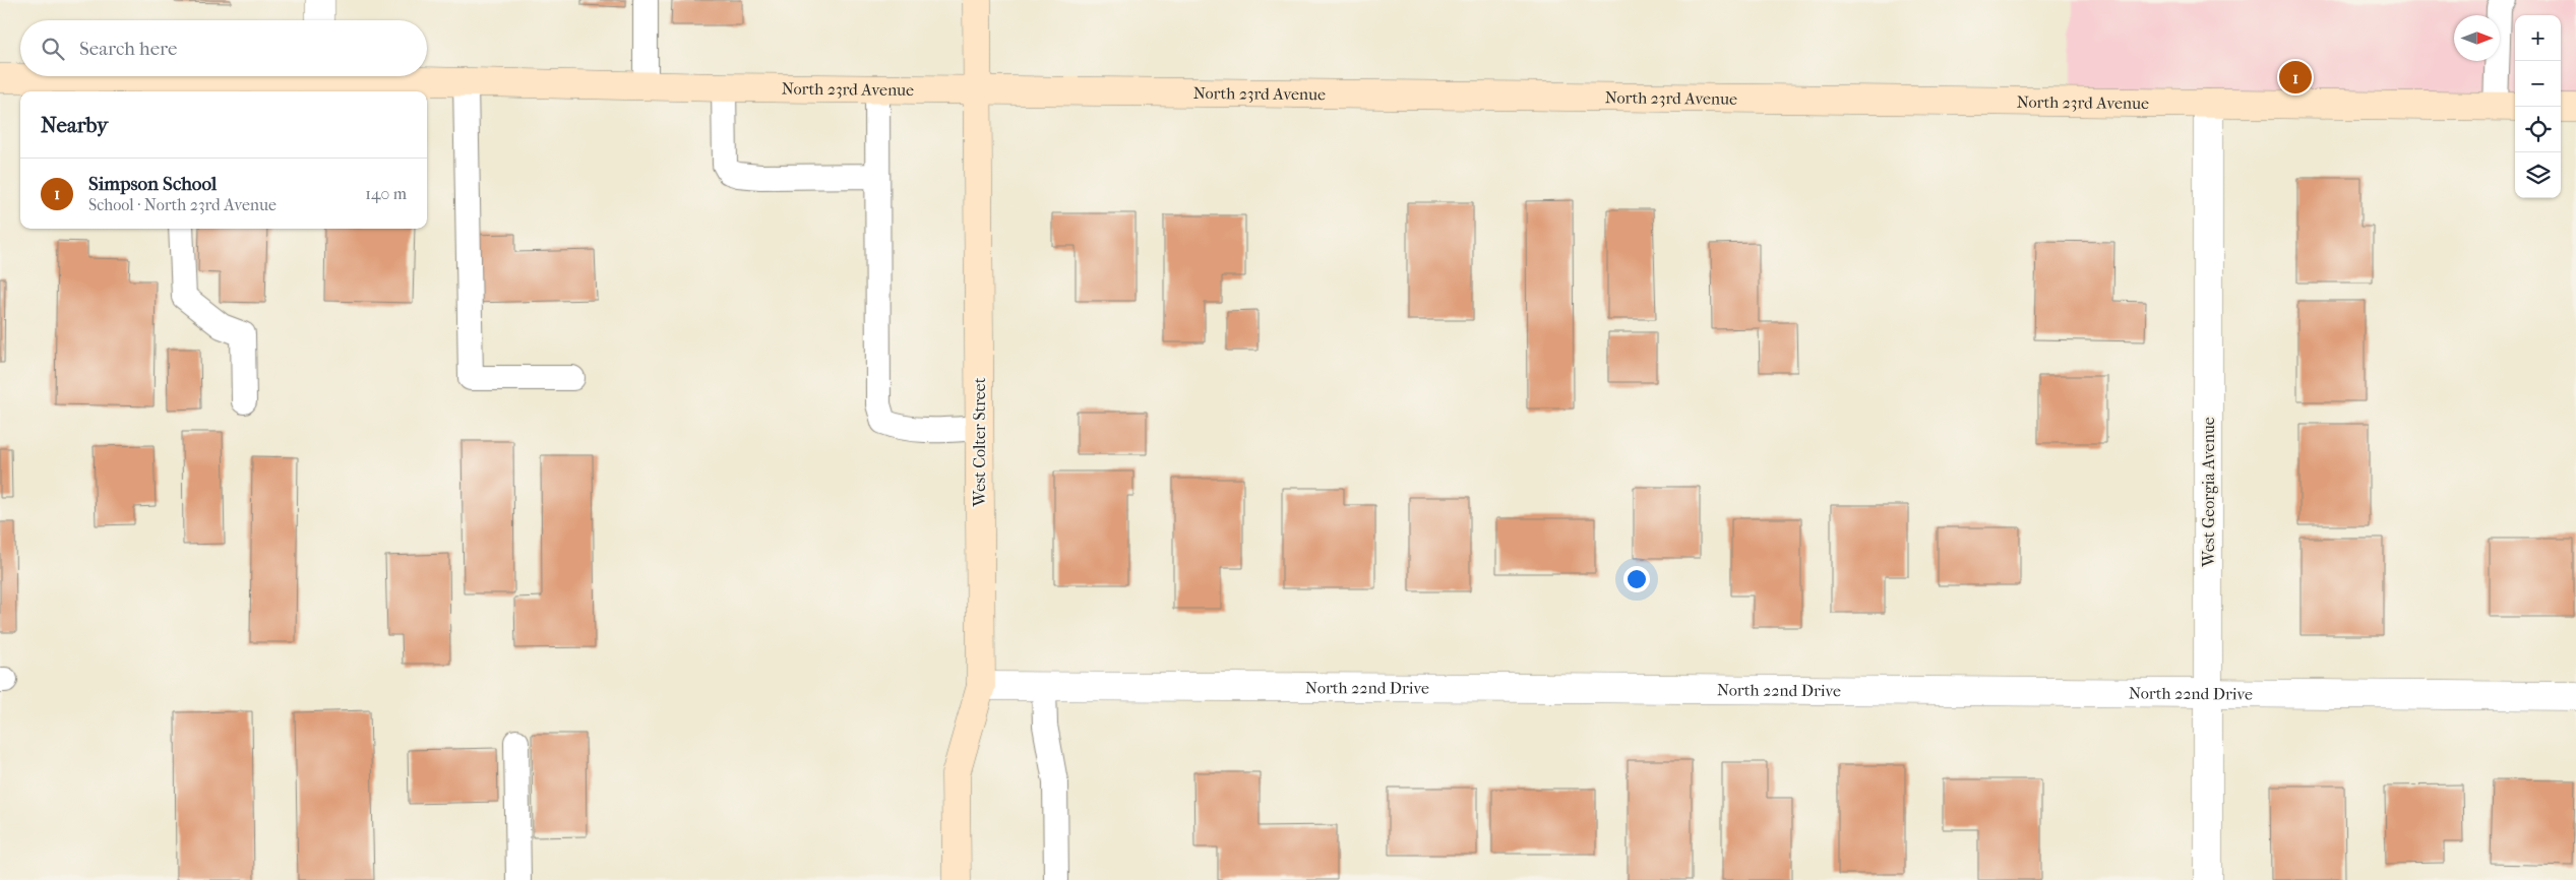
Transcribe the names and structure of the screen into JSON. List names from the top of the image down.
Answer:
{
  "streets": {
    "street": [
      "North 23rd Avenue",
      "West Colter Street",
      "West Georgia Avenue",
      "North 22nd Drive"
    ]
  },
  "crossings": [
    ["North 23rd Avenue", "West Colter Street"],
    ["North 23rd Avenue", "West Georgia Avenue"],
    ["West Colter Street", "North 22nd Drive"],
    ["West Georgia Avenue", "North 22nd Drive"]
  ],
  "north": "right",
  "page": {
    "map_buttons": ["+", "−"],
    "search": "Search here",
    "pins": "1",
    "heading": "Nearby",
    "list": [
      {
        "mark": "1",
        "name": "Simpson School",
        "note": "School · North 23rd Avenue",
        "value": "140 m"
      }
    ]
  }
}
